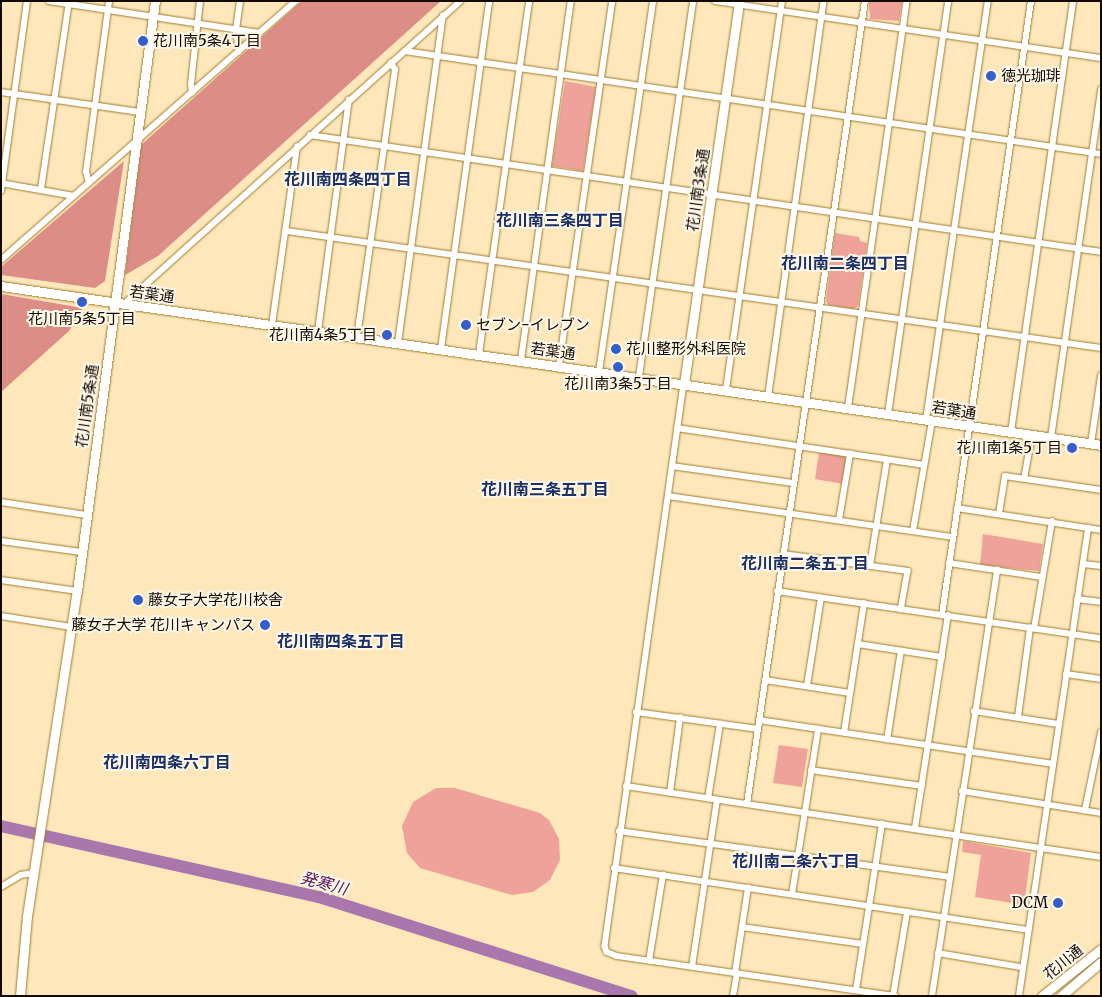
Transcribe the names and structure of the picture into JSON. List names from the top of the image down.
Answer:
{
  "streets": {
    "street": [
      "花川南3条通",
      "若葉通",
      "花川南5条通",
      "花川通"
    ]
  },
  "crossings": [
    ["花川南3条通", "若葉通"],
    ["若葉通", "花川南5条通"]
  ],
  "districts": [
    "花川南四条四丁目",
    "花川南三条四丁目",
    "花川南二条四丁目",
    "花川南三条五丁目",
    "花川南二条五丁目",
    "花川南四条五丁目",
    "花川南四条六丁目",
    "花川南二条六丁目"
  ],
  "water": ["発寒川"],
  "places": [
    "花川南5条4丁目",
    "徳光珈琲",
    "花川南5条5丁目",
    "セブン-イレブン",
    "花川南4条5丁目",
    "花川整形外科医院",
    "花川南3条5丁目",
    "花川南1条5丁目",
    "藤女子大学花川校舎",
    "藤女子大学 花川キャンパス",
    "DCM"
  ]
}
